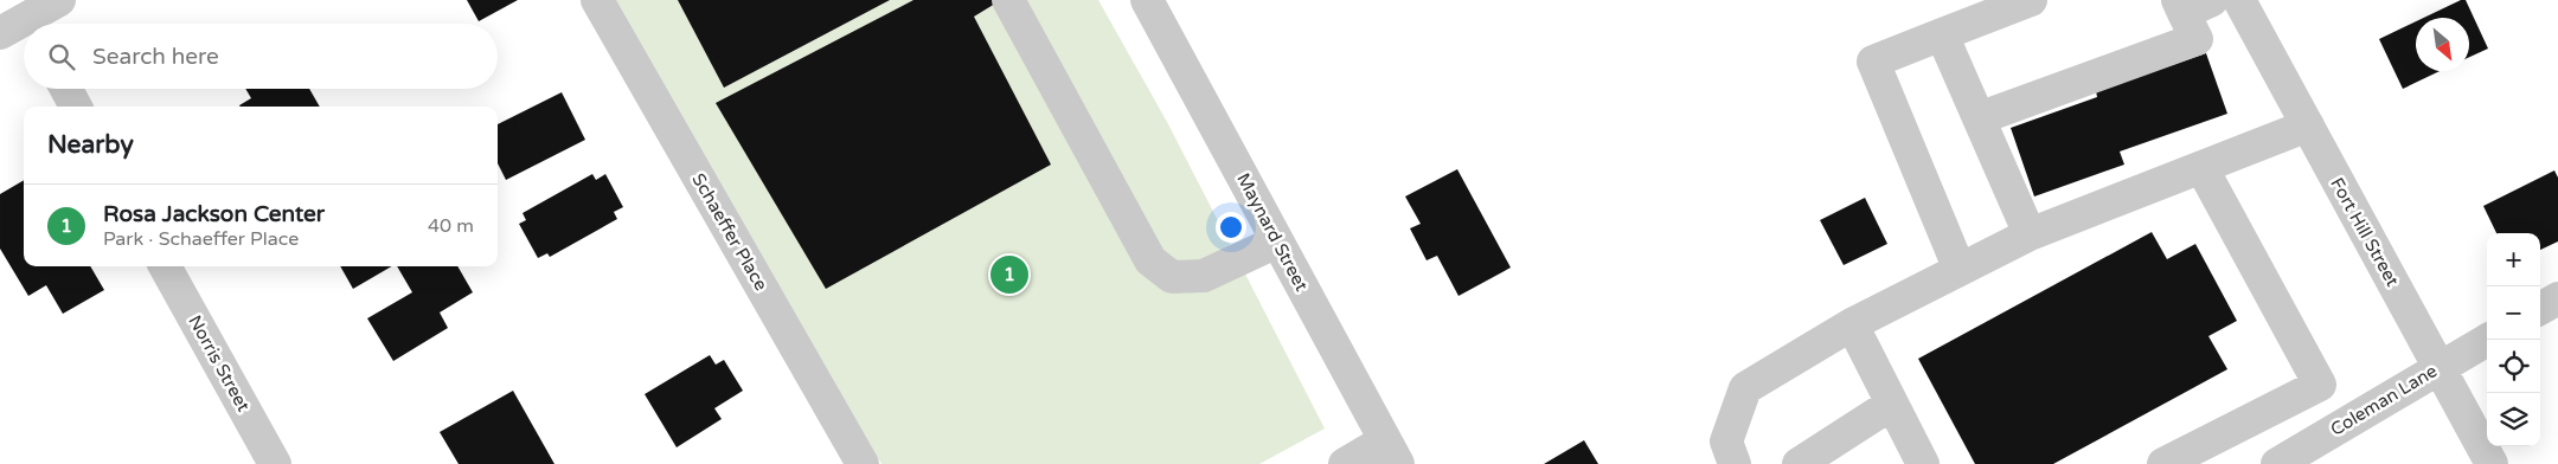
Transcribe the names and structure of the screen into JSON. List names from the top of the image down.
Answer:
{
  "streets": {
    "street": [
      "Schaeffer Place",
      "Maynard Street",
      "Fort Hill Street",
      "Norris Street",
      "Coleman Lane"
    ]
  },
  "crossings": [
    ["Fort Hill Street", "Coleman Lane"]
  ],
  "north": "bottom right",
  "page": {
    "search": "Search here",
    "heading": "Nearby",
    "list": [
      {
        "mark": "1",
        "name": "Rosa Jackson Center",
        "note": "Park · Schaeffer Place",
        "value": "40 m"
      }
    ],
    "map_buttons": ["+", "−"],
    "pins": "1"
  }
}
